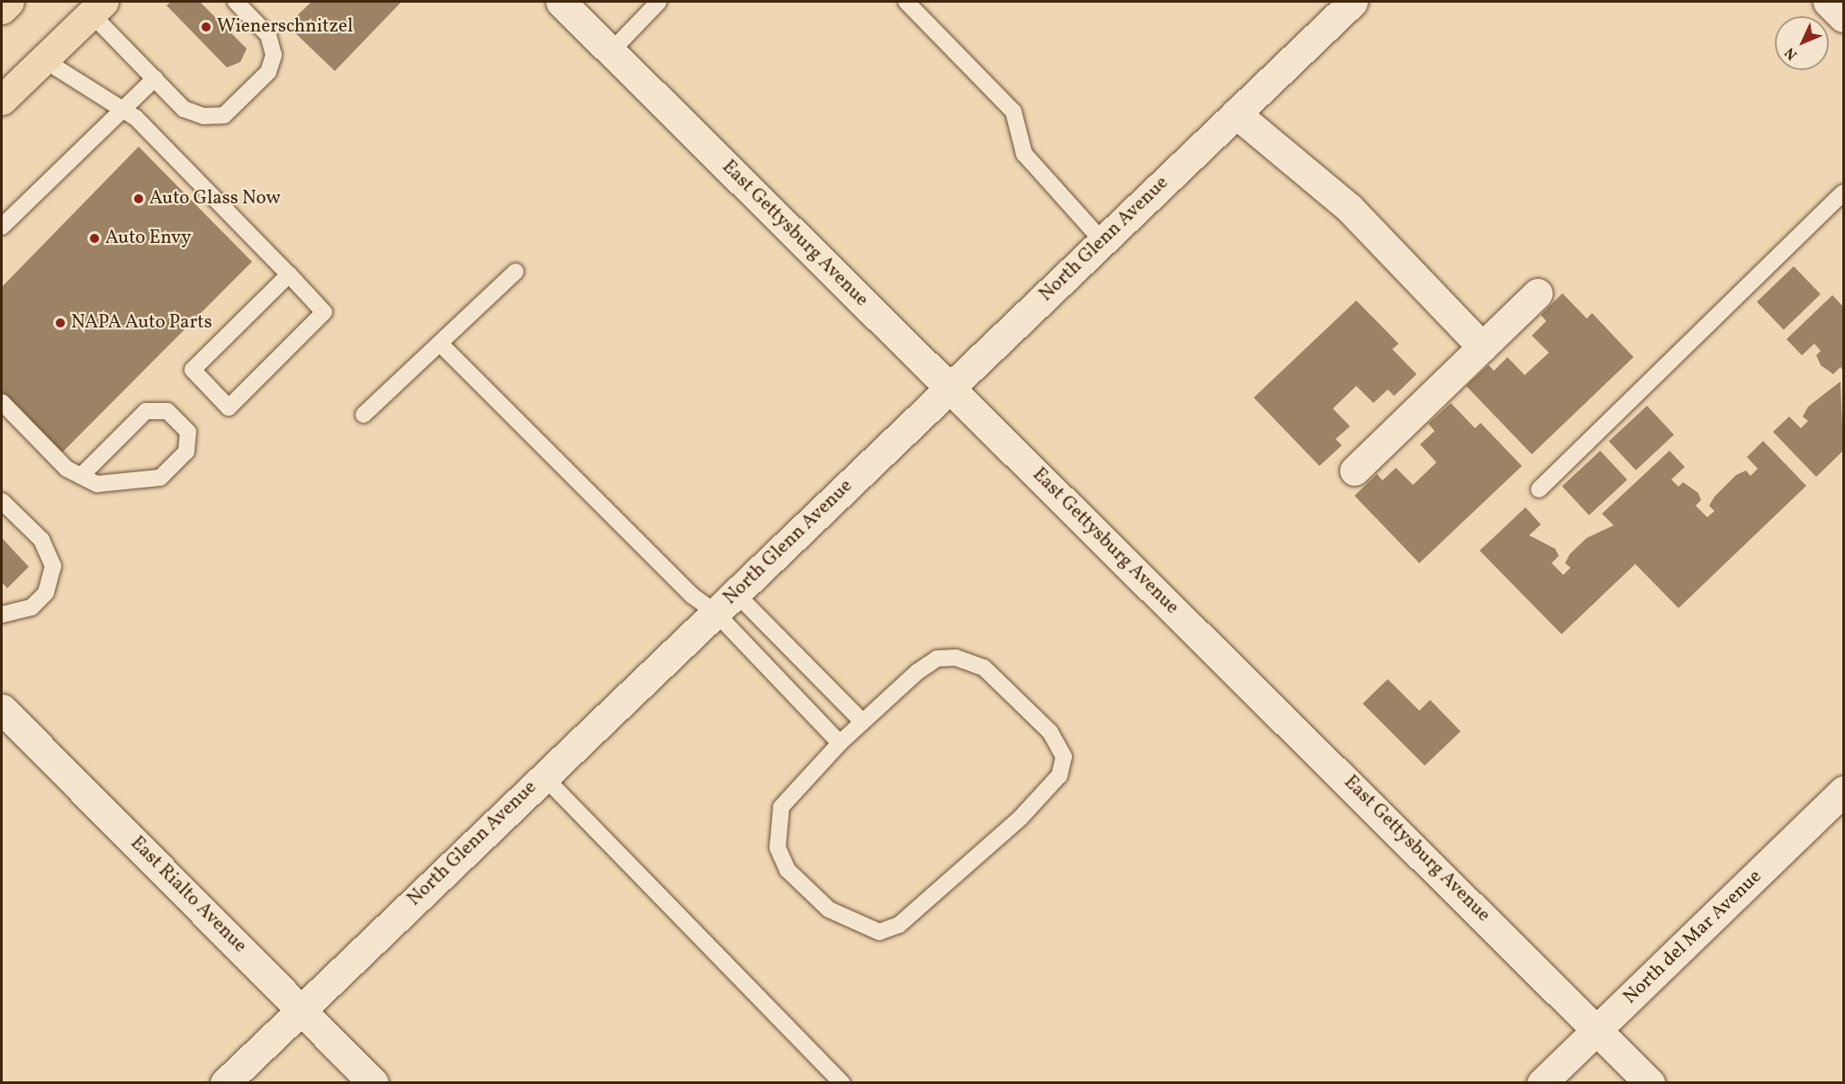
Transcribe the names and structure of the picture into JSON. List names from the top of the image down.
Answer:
{
  "streets": {
    "street": [
      "East Gettysburg Avenue",
      "North Glenn Avenue",
      "East Rialto Avenue",
      "North del Mar Avenue"
    ]
  },
  "crossings": [
    ["East Gettysburg Avenue", "North Glenn Avenue"],
    ["East Gettysburg Avenue", "North del Mar Avenue"],
    ["North Glenn Avenue", "East Rialto Avenue"]
  ],
  "places": [
    "Wienerschnitzel",
    "Auto Glass Now",
    "Auto Envy",
    "NAPA Auto Parts"
  ],
  "north": "bottom left"
}
